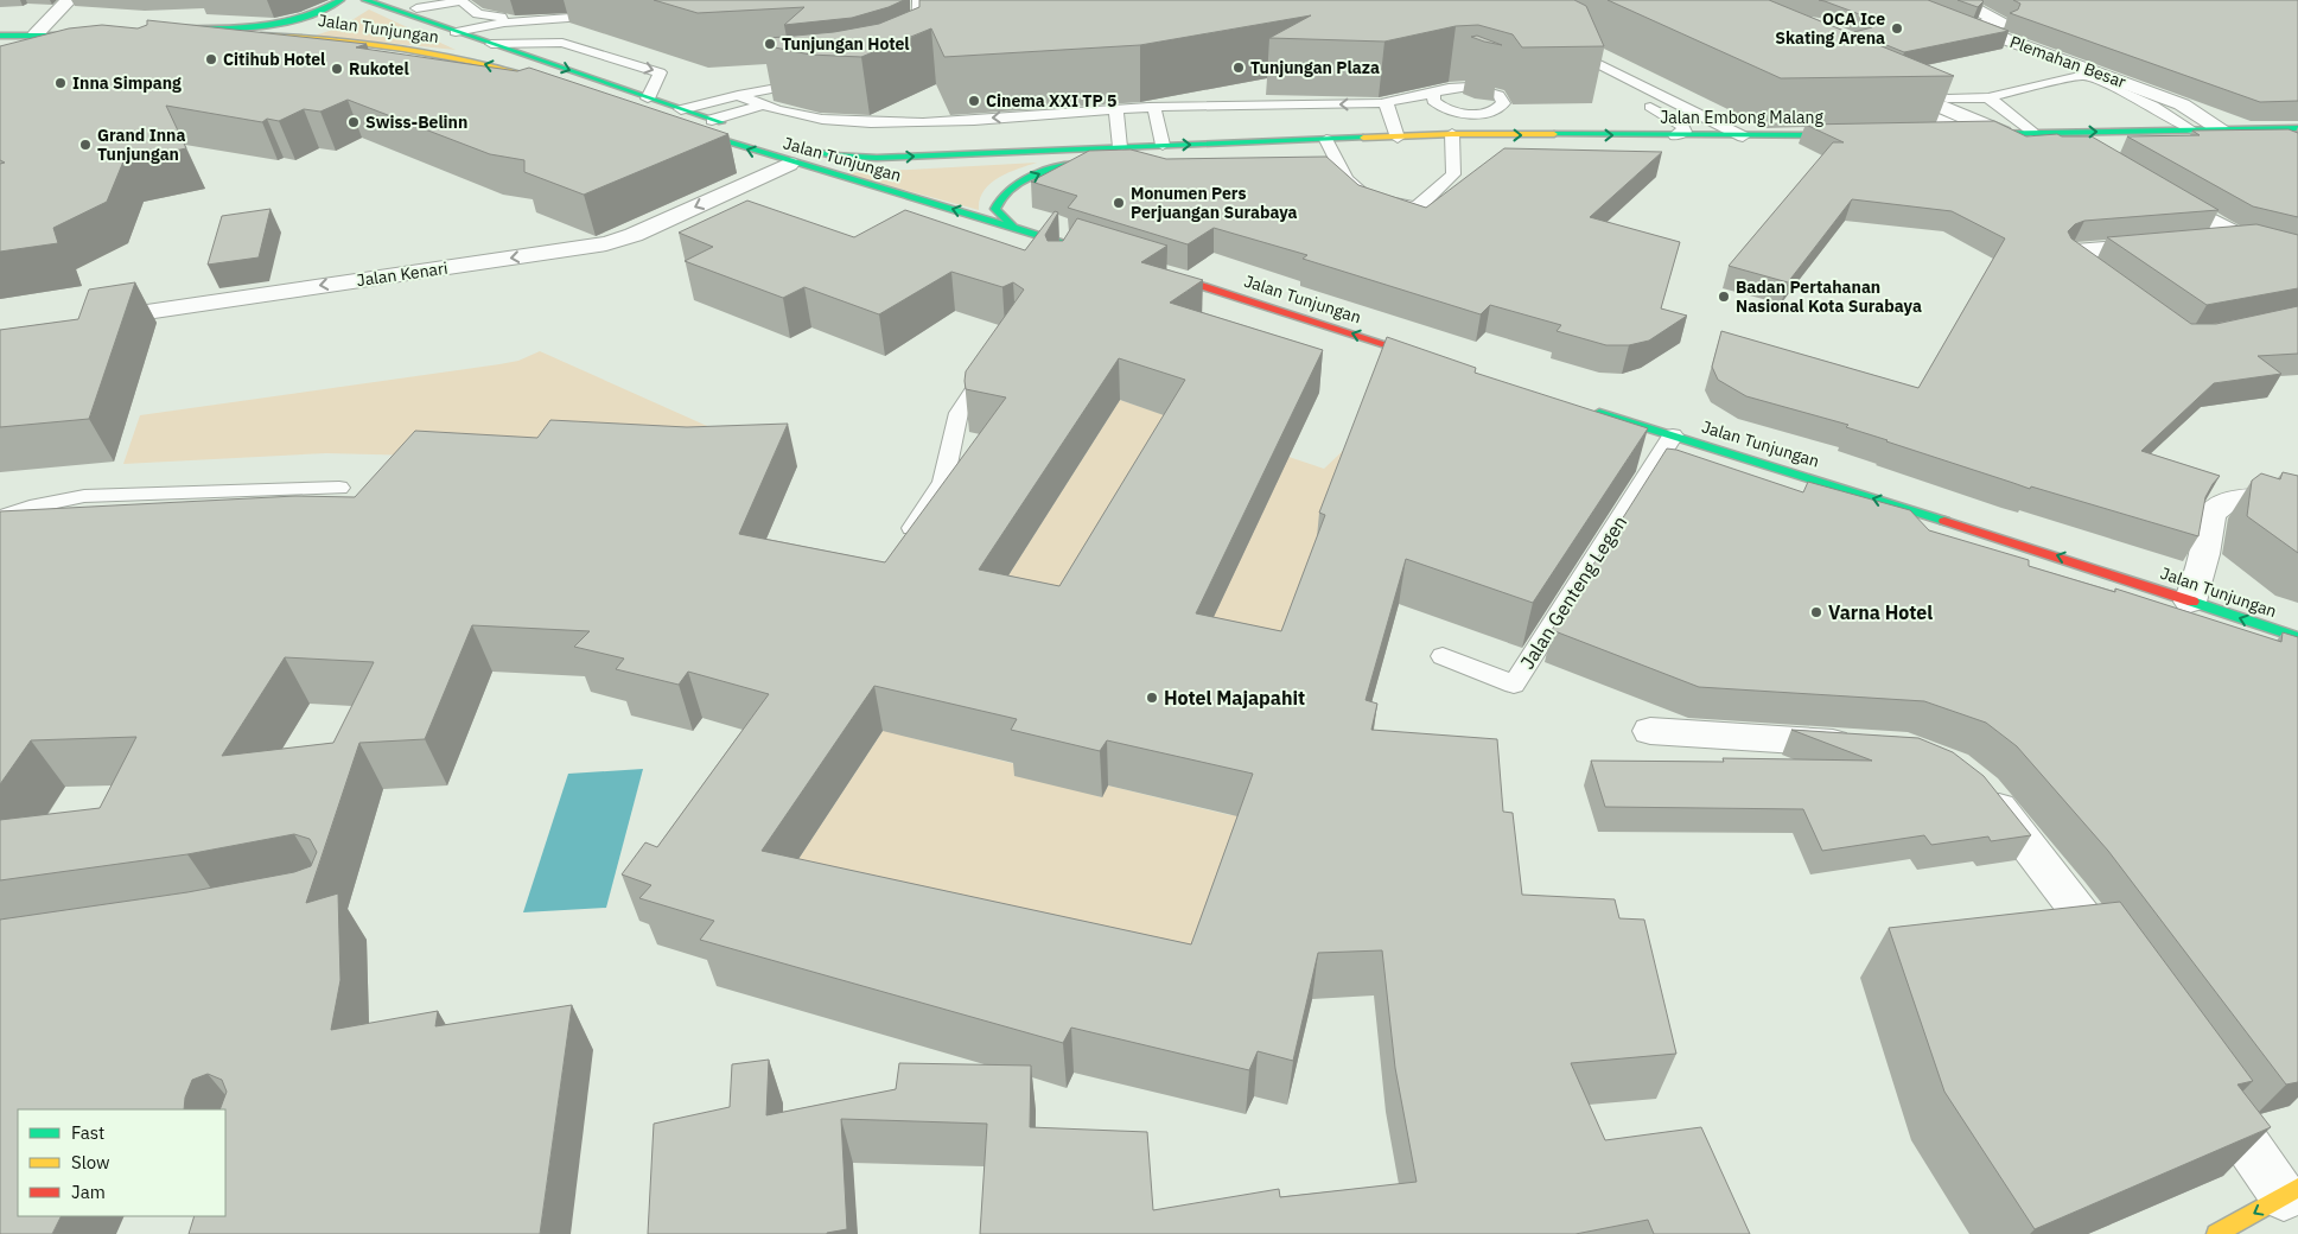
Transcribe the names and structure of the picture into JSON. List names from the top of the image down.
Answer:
{
  "streets": {
    "main road": ["Jalan Tunjungan", "Jalan Embong Malang"],
    "street": ["Plemahan Besar", "Jalan Kenari"],
    "lane": ["Jalan Genteng Legen"]
  },
  "crossings": [
    ["Jalan Tunjungan", "Jalan Embong Malang"],
    ["Jalan Tunjungan", "Jalan Kenari"],
    ["Jalan Tunjungan", "Jalan Genteng Legen"]
  ],
  "one_way": ["Jalan Embong Malang", "Jalan Kenari"],
  "places": [
    "OCA Ice Skating Arena",
    "Tunjungan Hotel",
    "Citihub Hotel",
    "Tunjungan Plaza",
    "Rukotel",
    "Inna Simpang",
    "Cinema XXI TP 5",
    "Swiss-Belinn",
    "Grand Inna Tunjungan",
    "Monumen Pers Perjuangan Surabaya",
    "Badan Pertahanan Nasional Kota Surabaya",
    "Varna Hotel",
    "Hotel Majapahit"
  ],
  "legend": ["Fast", "Slow", "Jam"]
}
